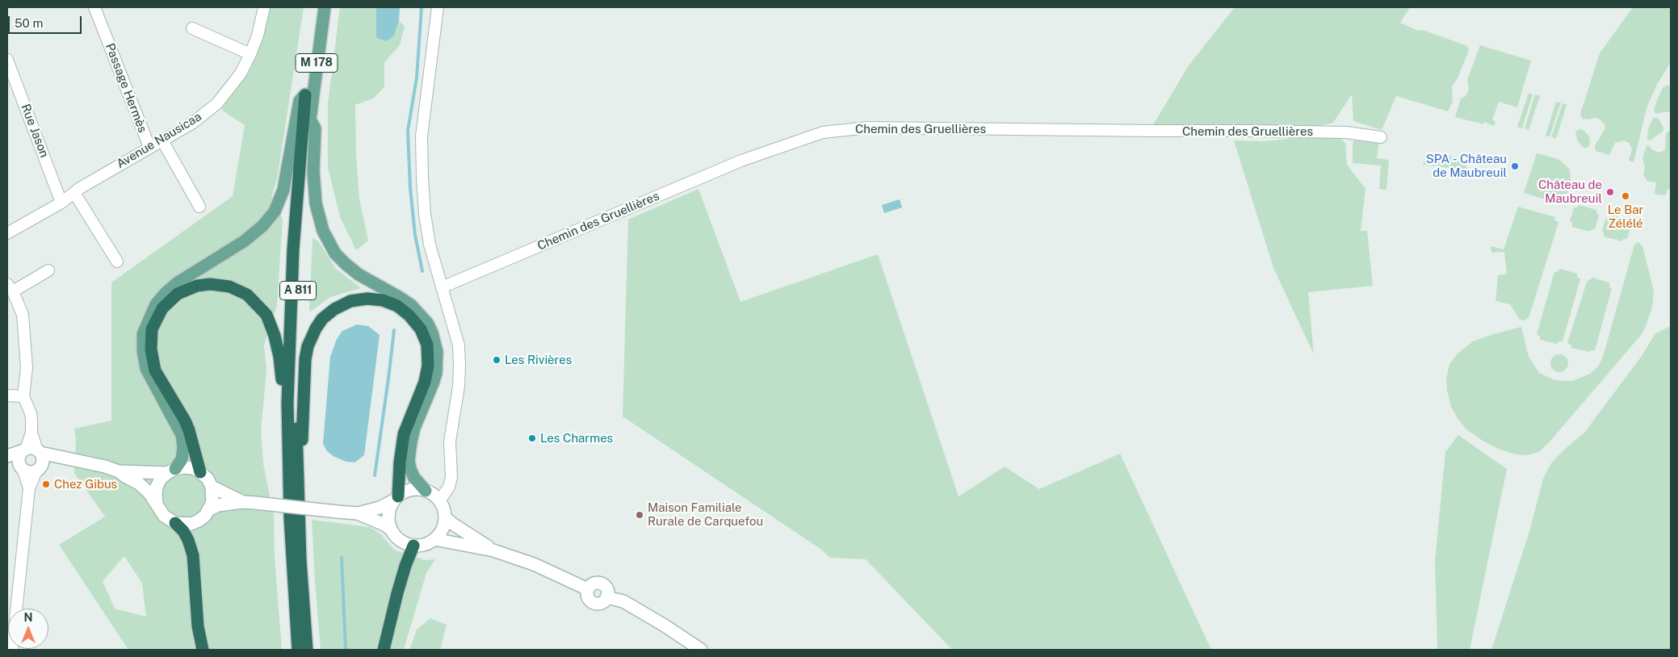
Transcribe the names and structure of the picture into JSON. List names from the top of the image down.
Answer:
{
  "streets": {
    "highway": ["A 811"],
    "main road": ["M 178"],
    "street": [
      "Passage Hermès",
      "Chemin des Gruellières",
      "Rue Jason",
      "Avenue Nausicaa"
    ]
  },
  "crossings": [
    ["M 178", "A 811"],
    ["Passage Hermès", "Avenue Nausicaa"],
    ["Rue Jason", "Avenue Nausicaa"]
  ],
  "places": [
    "SPA - Château de Maubreuil",
    "Château de Maubreuil",
    "Le Bar Zélélé",
    "Les Rivières",
    "Les Charmes",
    "Chez Gibus",
    "Maison Familiale Rurale de Carquefou"
  ],
  "scale_bar": "50 m",
  "north": "top"
}
